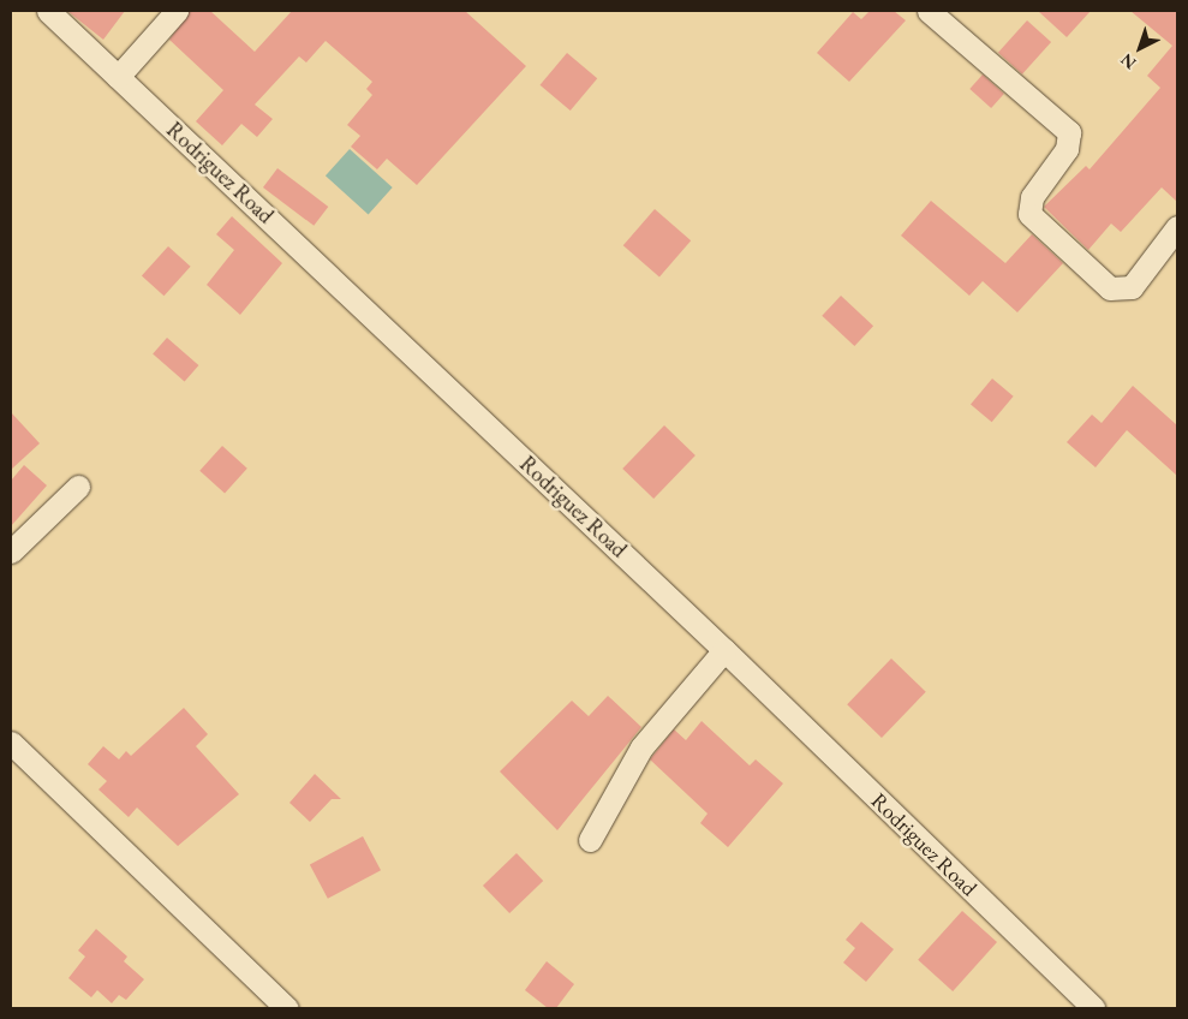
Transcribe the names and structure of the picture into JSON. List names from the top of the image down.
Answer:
{
  "streets": {
    "street": ["Rodriguez Road"]
  },
  "north": "bottom left"
}
